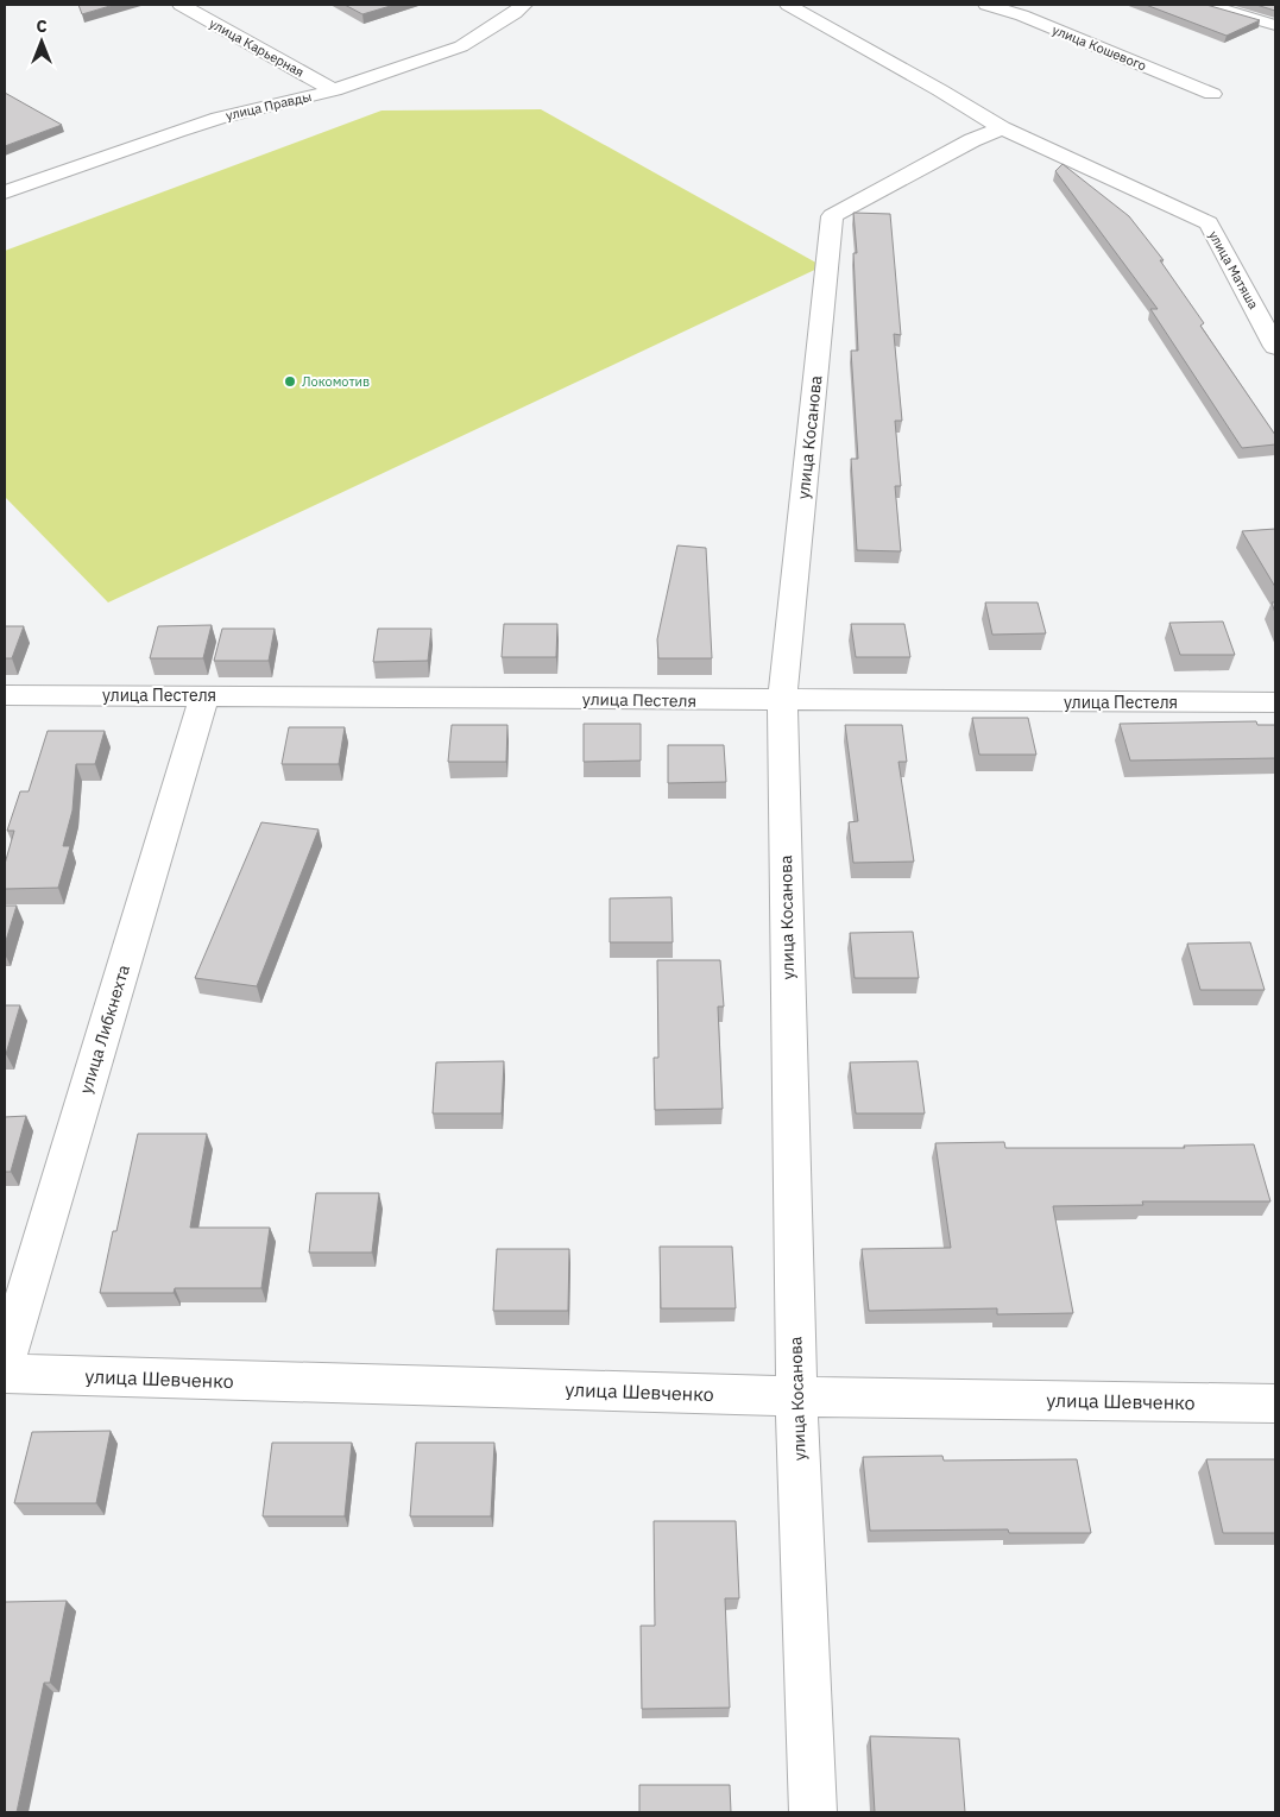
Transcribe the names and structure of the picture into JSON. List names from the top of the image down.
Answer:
{
  "streets": {
    "street": [
      "улица Карьерная",
      "улица Кошевого",
      "улица Правды",
      "улица Матяша",
      "улица Косанова",
      "улица Пестеля",
      "улица Либкнехта",
      "улица Шевченко"
    ]
  },
  "crossings": [
    ["улица Карьерная", "улица Правды"],
    ["улица Матяша", "улица Косанова"],
    ["улица Косанова", "улица Пестеля"],
    ["улица Косанова", "улица Шевченко"],
    ["улица Пестеля", "улица Либкнехта"]
  ],
  "places": ["Локомотив"],
  "north": "top"
}
